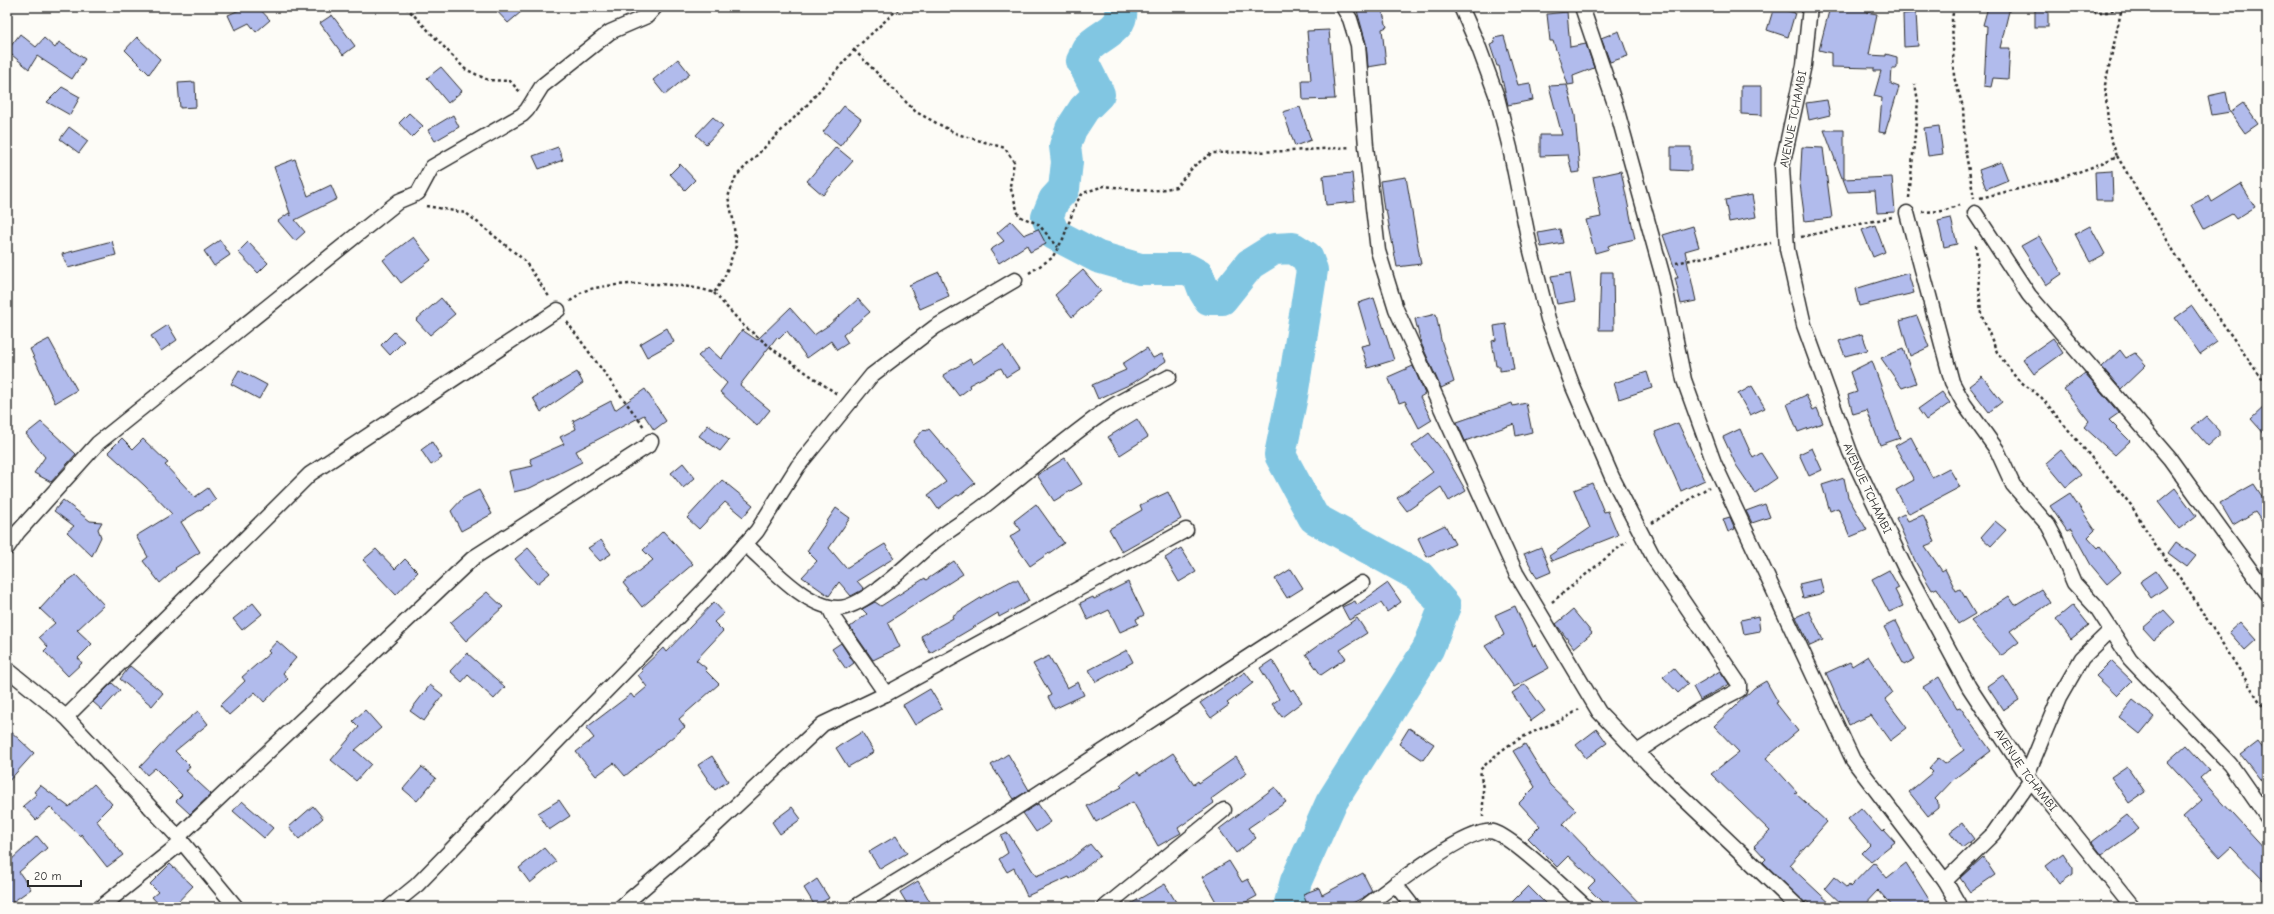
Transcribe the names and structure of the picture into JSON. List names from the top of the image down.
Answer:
{
  "streets": {
    "street": ["AVENUE TCHAMBI"]
  },
  "scale_bar": "20 m"
}
